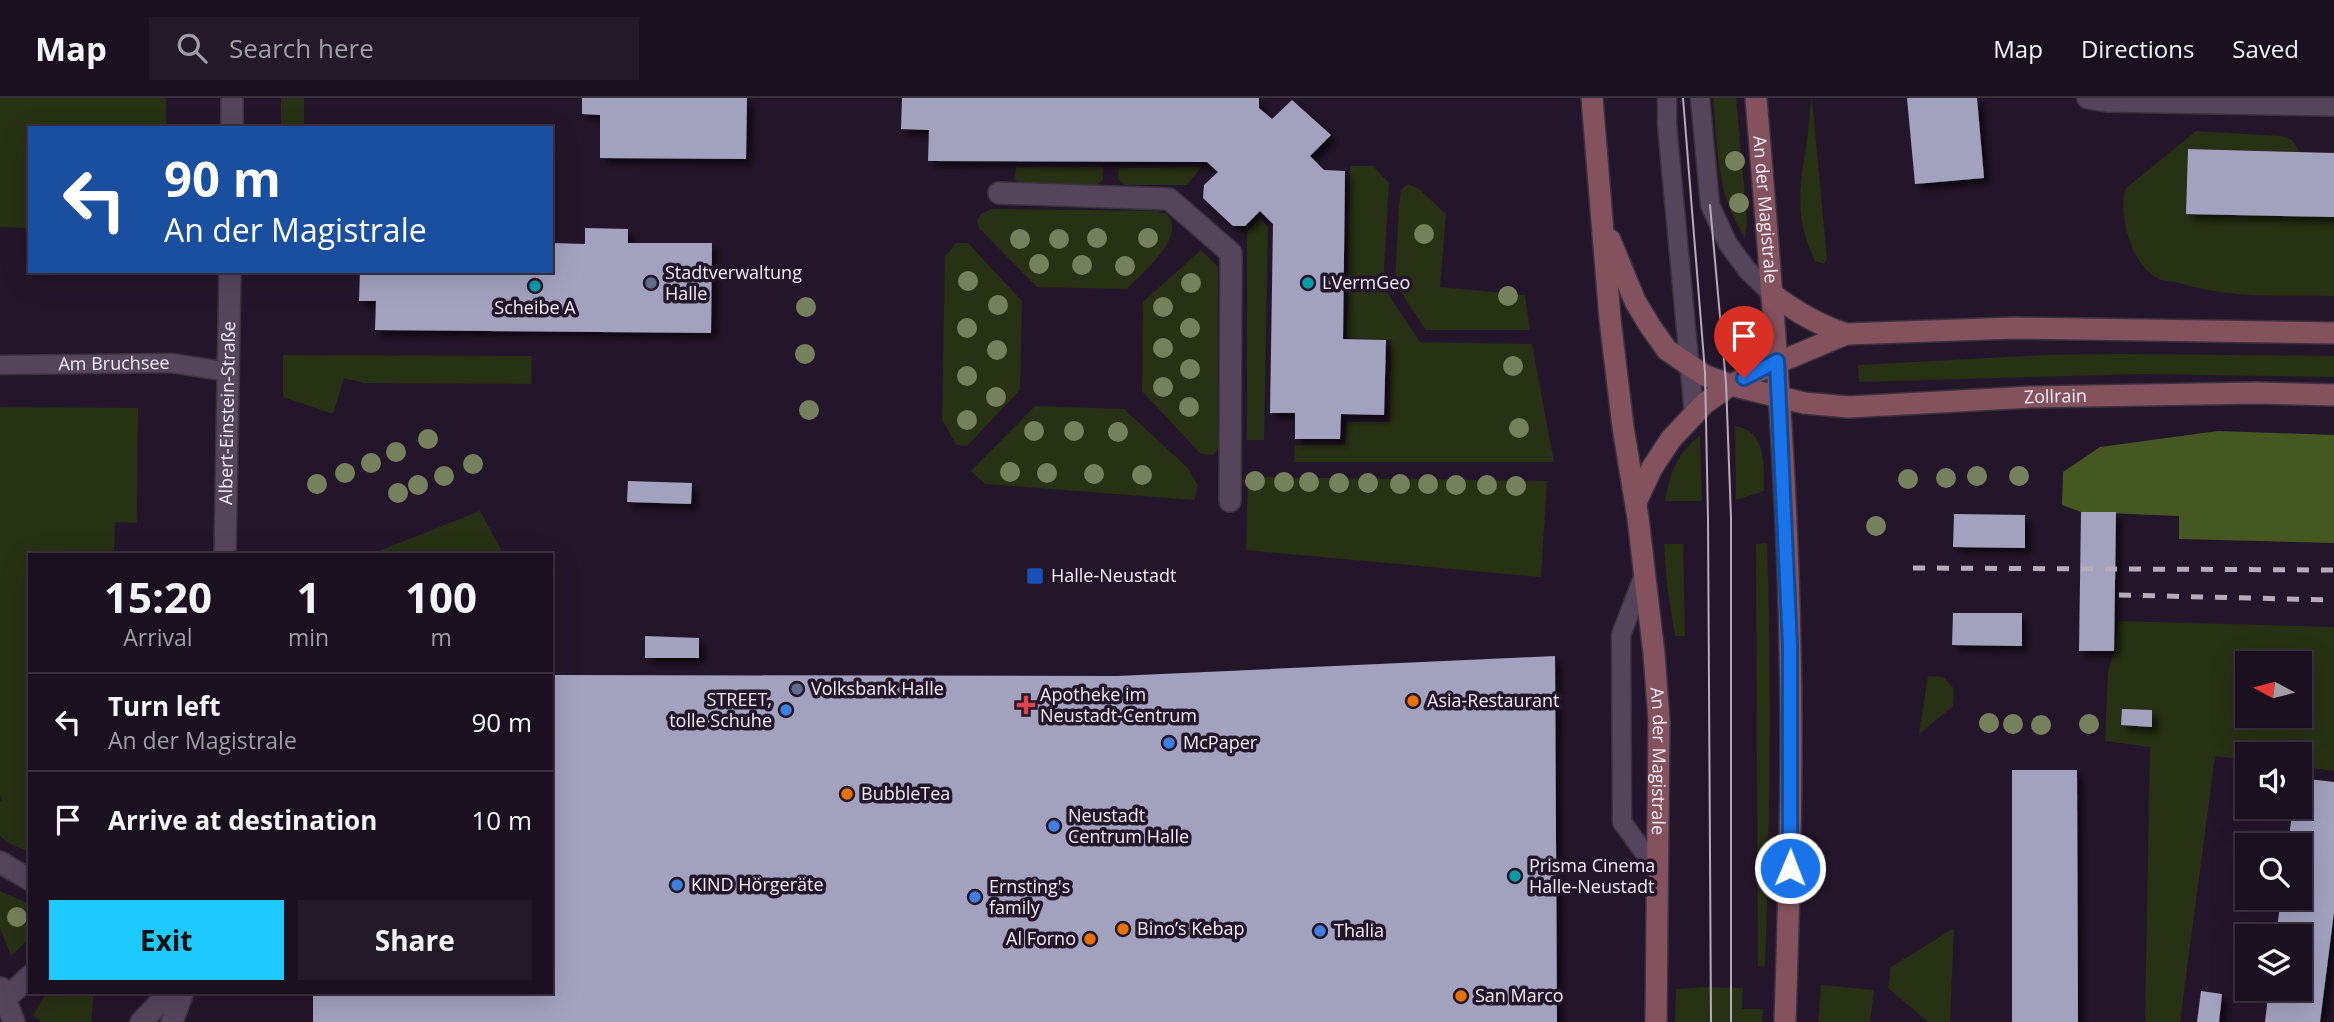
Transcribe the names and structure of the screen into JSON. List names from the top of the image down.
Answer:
{
  "streets": {
    "main road": ["An der Magistrale", "Zollrain"],
    "street": ["Albert-Einstein-Straße"],
    "lane": ["Am Bruchsee"]
  },
  "crossings": [
    ["An der Magistrale", "Zollrain"],
    ["Am Bruchsee", "Albert-Einstein-Straße"]
  ],
  "places": {
    "other": [
      "Stadtverwaltung Halle",
      "LVermGeo",
      "Scheibe A",
      "Volksbank Halle",
      "Asia-Restaurant",
      "STREET, tolle Schuhe",
      "McPaper",
      "BubbleTea",
      "Neustadt Centrum Halle",
      "Prisma Cinema Halle-Neustadt",
      "KIND Hörgeräte",
      "Ernsting's family",
      "Bino’s Kebap",
      "Thalia",
      "Al Forno",
      "San Marco"
    ],
    "transit": ["Halle-Neustadt"],
    "health": ["Apotheke im Neustadt-Centrum"]
  },
  "north": "left",
  "page": {
    "header": "Map",
    "search": "Search here",
    "nav": ["Map", "Directions", "Saved"],
    "turn": ["90 m", "An der Magistrale"],
    "eta": [
      "15:20",
      "Arrival",
      "1",
      "min",
      "100",
      "m"
    ],
    "list": [
      {
        "name": "Turn left",
        "note": "An der Magistrale",
        "value": "90 m"
      },
      {
        "name": "Arrive at destination",
        "value": "10 m"
      }
    ],
    "buttons": ["Exit", "Share"]
  }
}
